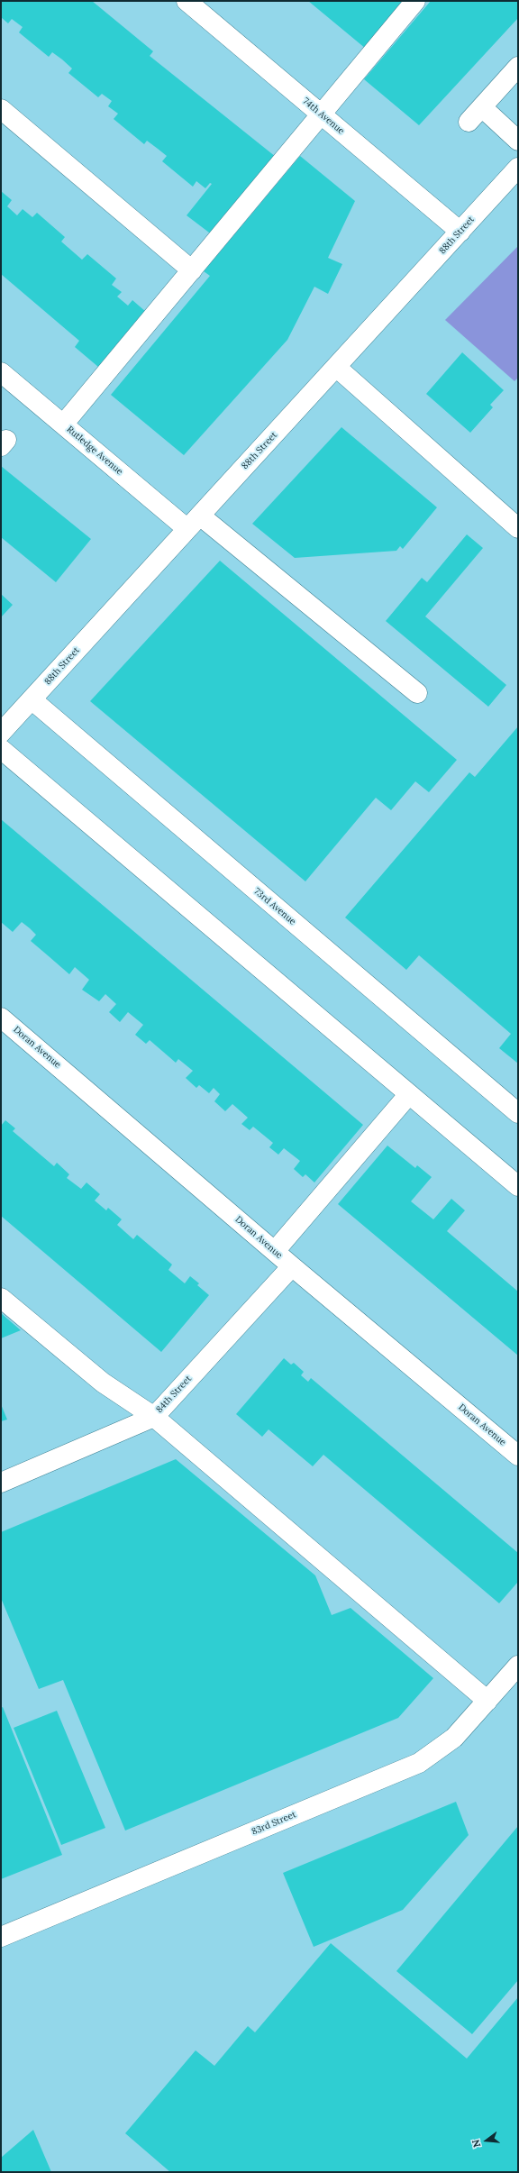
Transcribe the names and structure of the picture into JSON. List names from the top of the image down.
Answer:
{
  "streets": {
    "street": [
      "74th Avenue",
      "88th Street",
      "Rutledge Avenue",
      "73rd Avenue",
      "Doran Avenue",
      "84th Street",
      "83rd Street"
    ]
  },
  "crossings": [
    ["74th Avenue", "88th Street"],
    ["88th Street", "Rutledge Avenue"],
    ["88th Street", "73rd Avenue"],
    ["Doran Avenue", "84th Street"]
  ],
  "north": "left"
}
